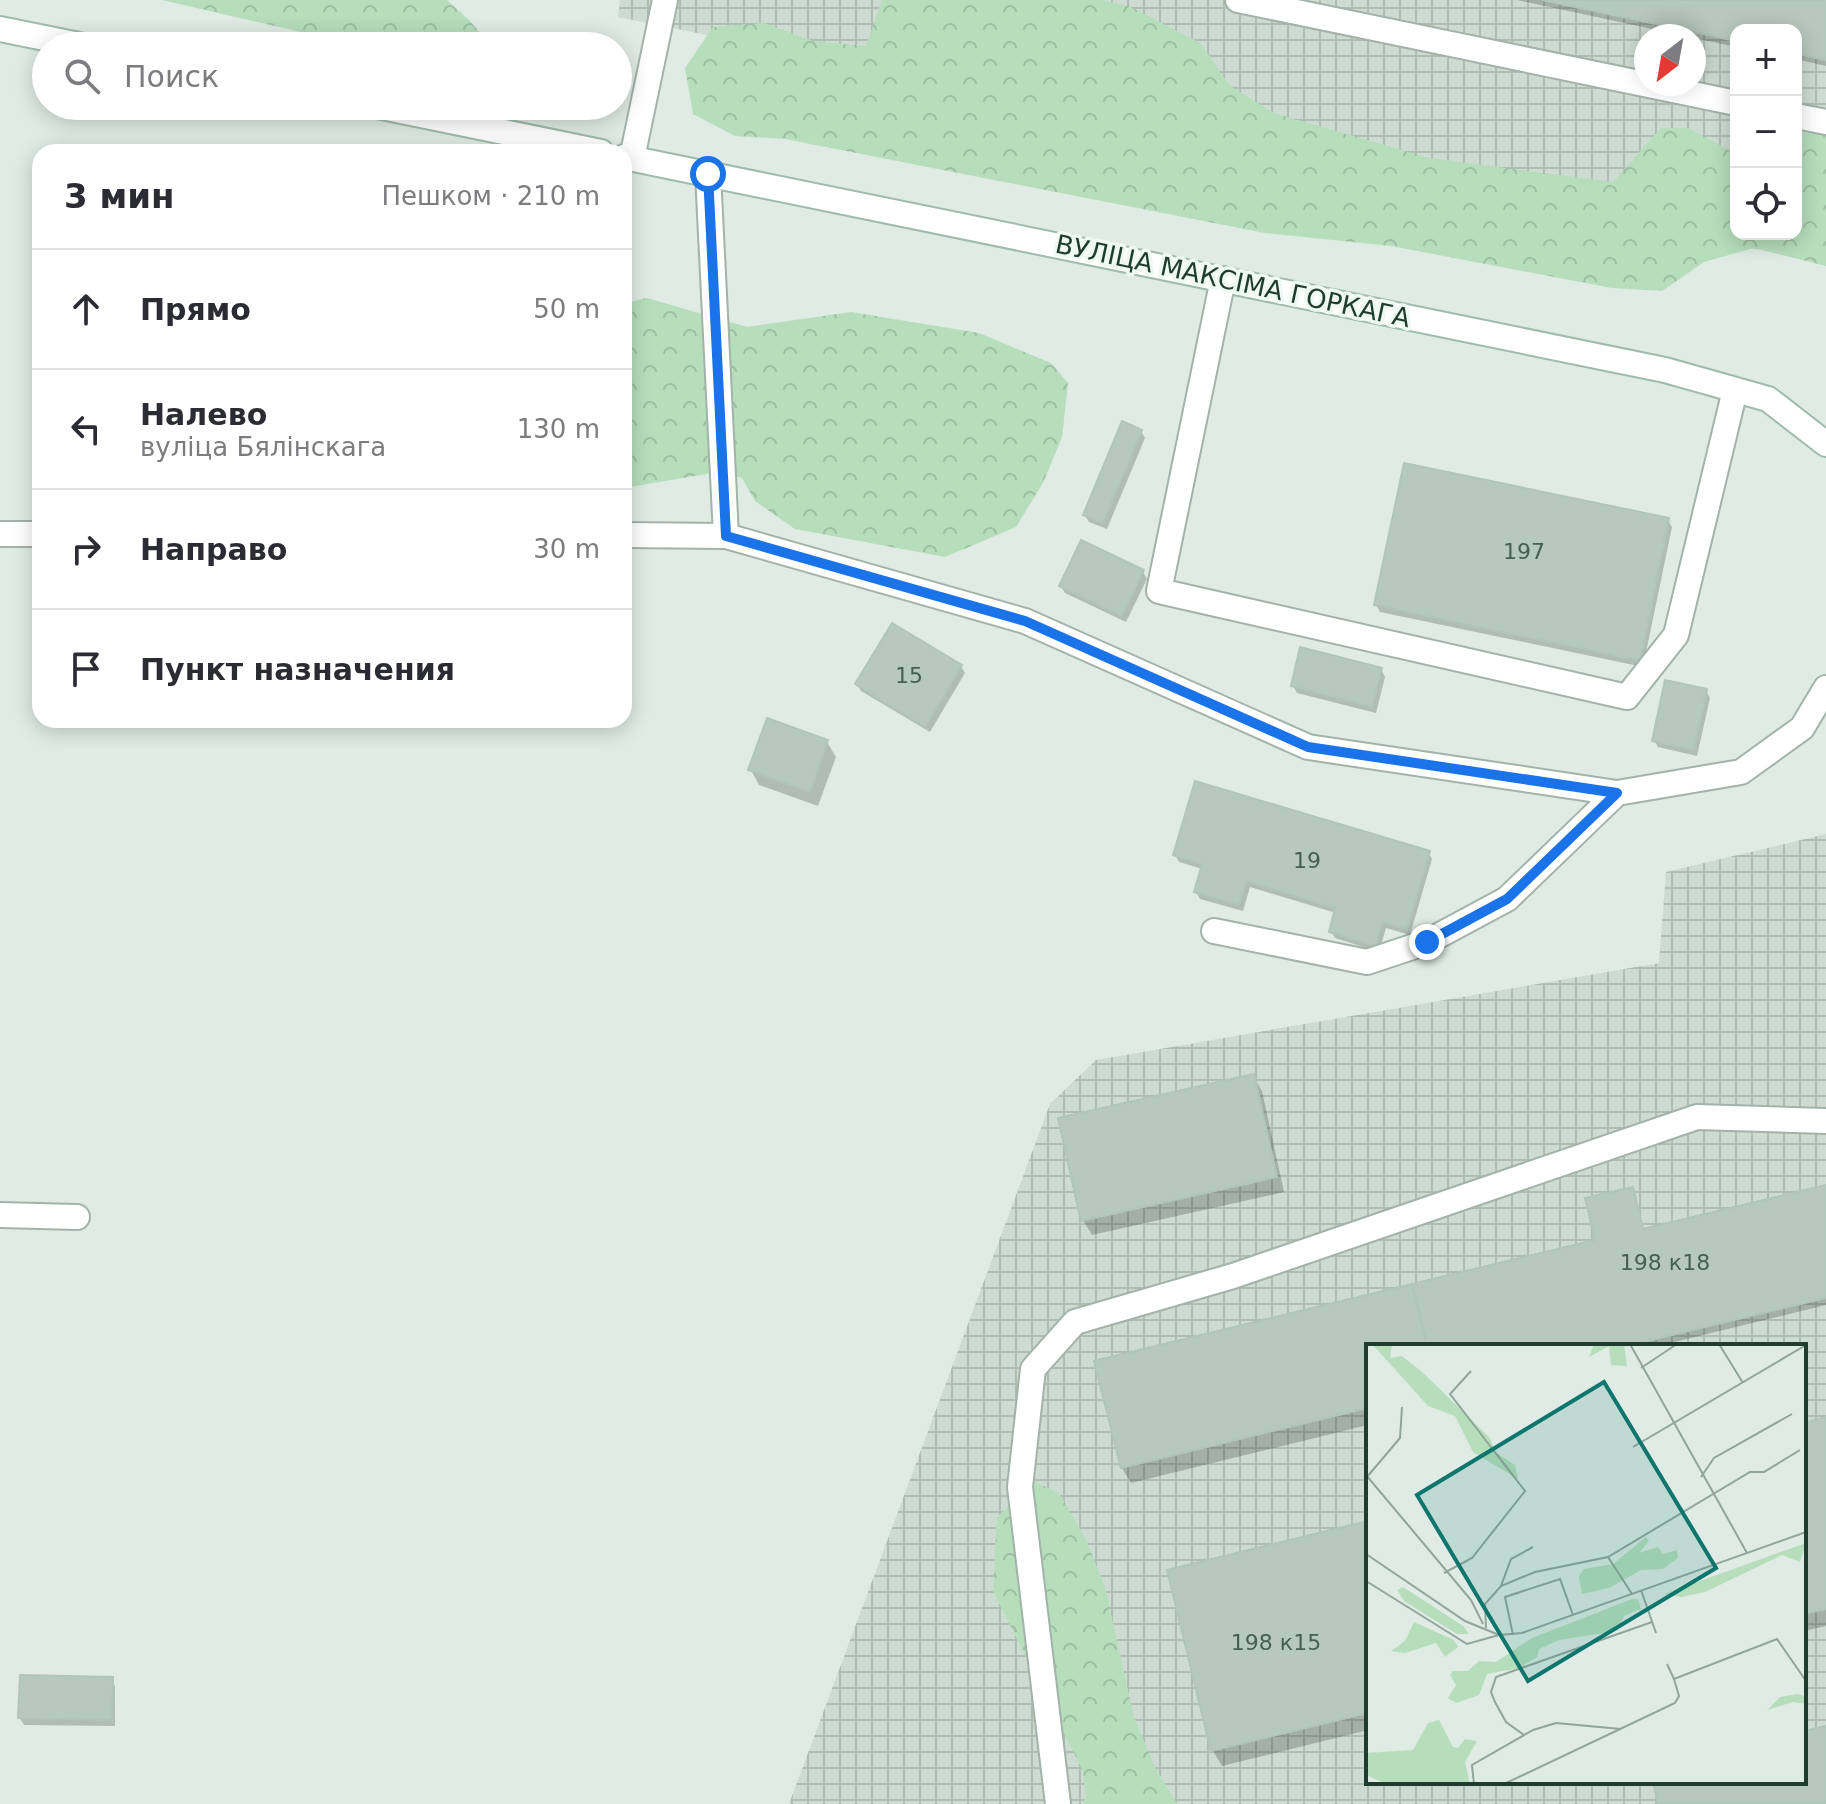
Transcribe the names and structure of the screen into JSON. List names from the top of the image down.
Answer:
{
  "streets": {
    "main road": ["ВУЛІЦА МАКСІМА ГОРКАГА"]
  },
  "house_numbers": [
    "197",
    "15",
    "19",
    "198 к18",
    "198 к15"
  ],
  "north": "bottom left",
  "page": {
    "map_buttons": ["+", "−"],
    "search": "Поиск",
    "heading": ["3 мин", "Пешком · 210 m"],
    "list": [
      ["Прямо", "50 m"],
      ["Налево", "вуліца Бялінскага", "130 m"],
      ["Направо", "30 m"],
      "Пункт назначения"
    ]
  }
}
